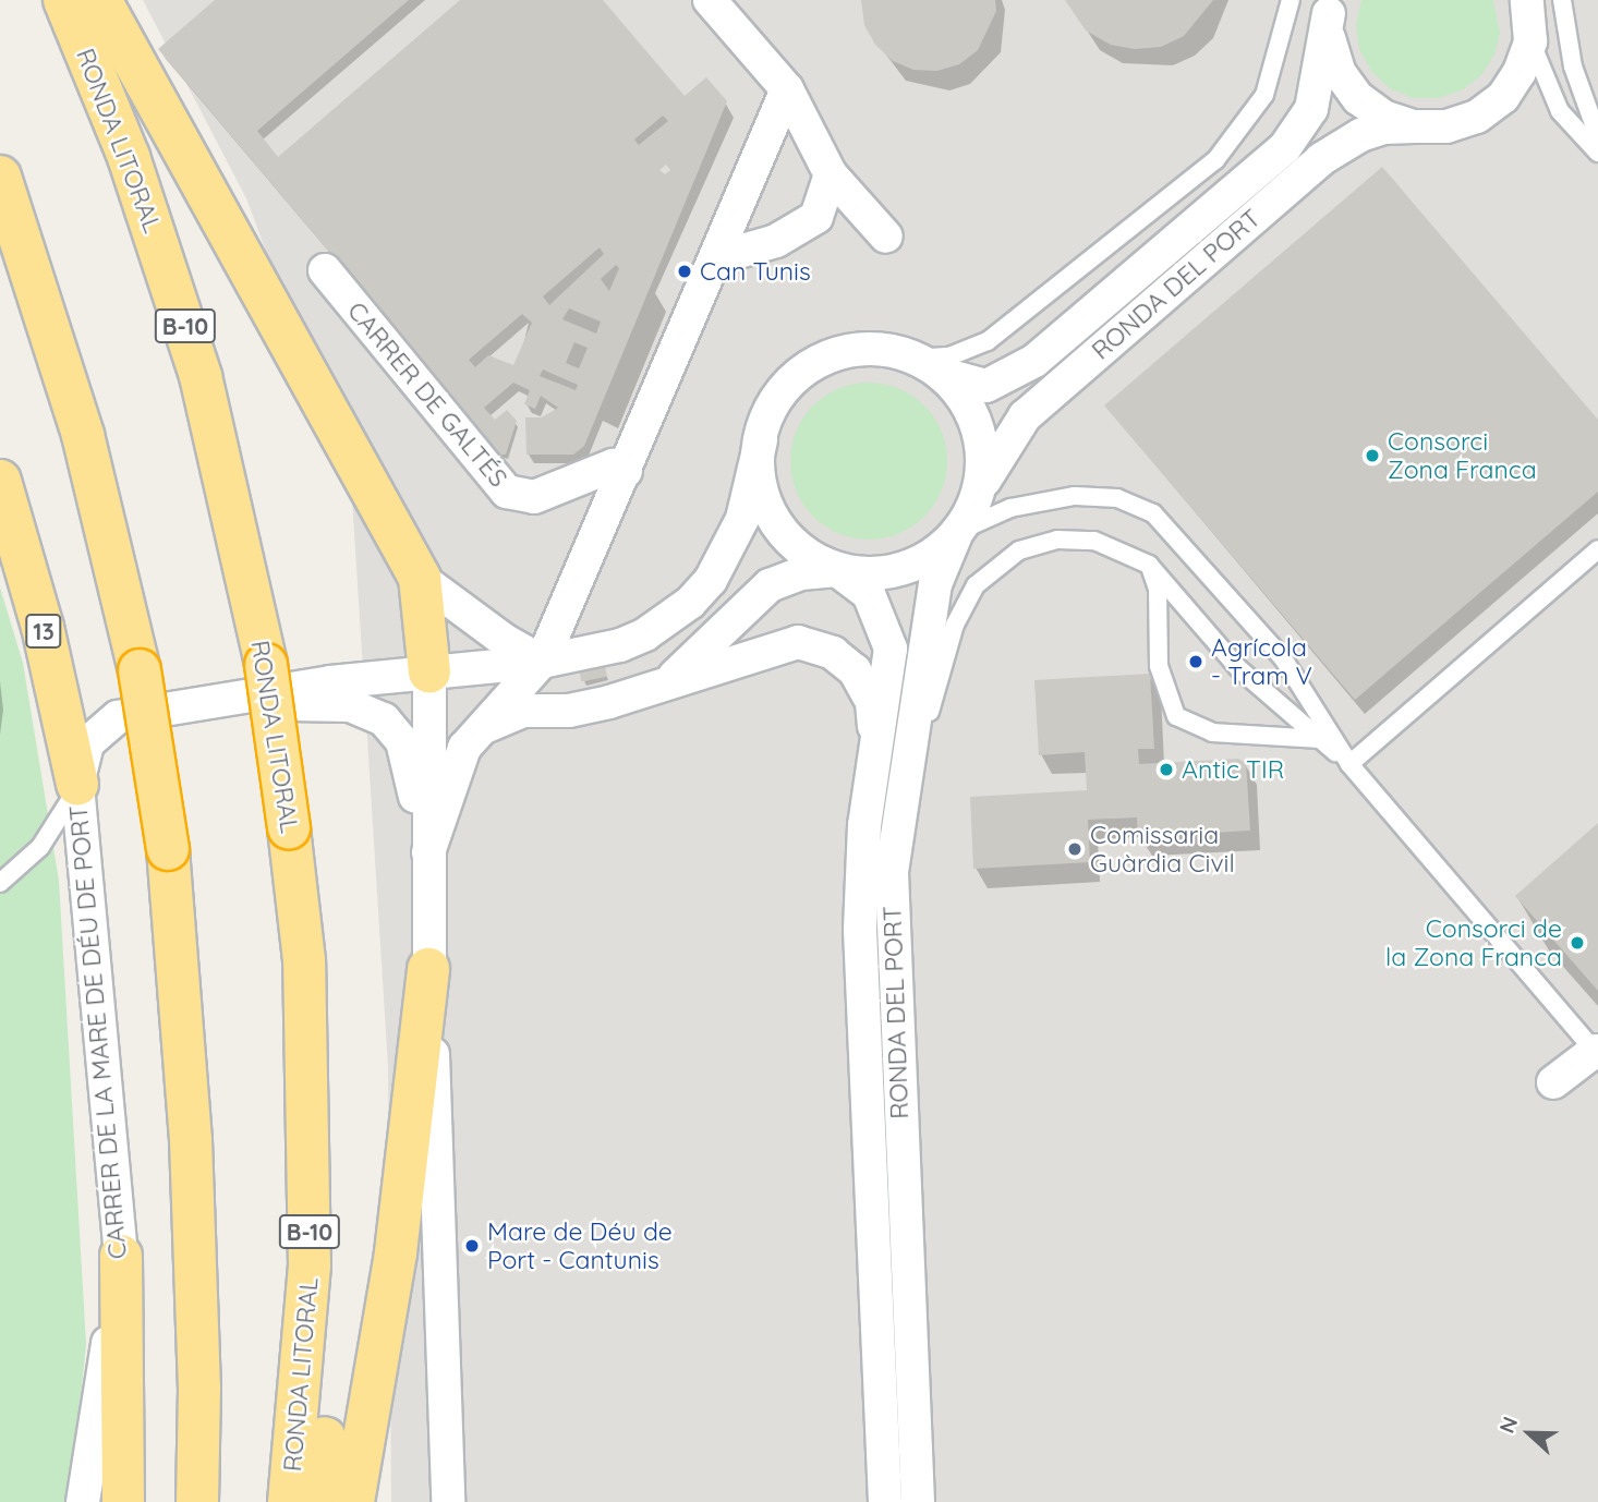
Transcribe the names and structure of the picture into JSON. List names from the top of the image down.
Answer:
{
  "streets": {
    "highway": ["RONDA LITORAL", "B-10", "13"],
    "street": ["RONDA DEL PORT", "CARRER DE GALTÉS", "CARRER DE LA MARE DE DÉU DE PORT"]
  },
  "crossings": [
    ["RONDA DEL PORT", "CARRER DE LA MARE DE DÉU DE PORT"],
    ["13", "CARRER DE LA MARE DE DÉU DE PORT"]
  ],
  "places": [
    "Can Tunis",
    "Consorci Zona Franca",
    "Agrícola - Tram V",
    "Antic TIR",
    "Comissaria Guàrdia Civil",
    "Consorci de la Zona Franca",
    "Mare de Déu de Port - Cantunis"
  ],
  "north": "left"
}
